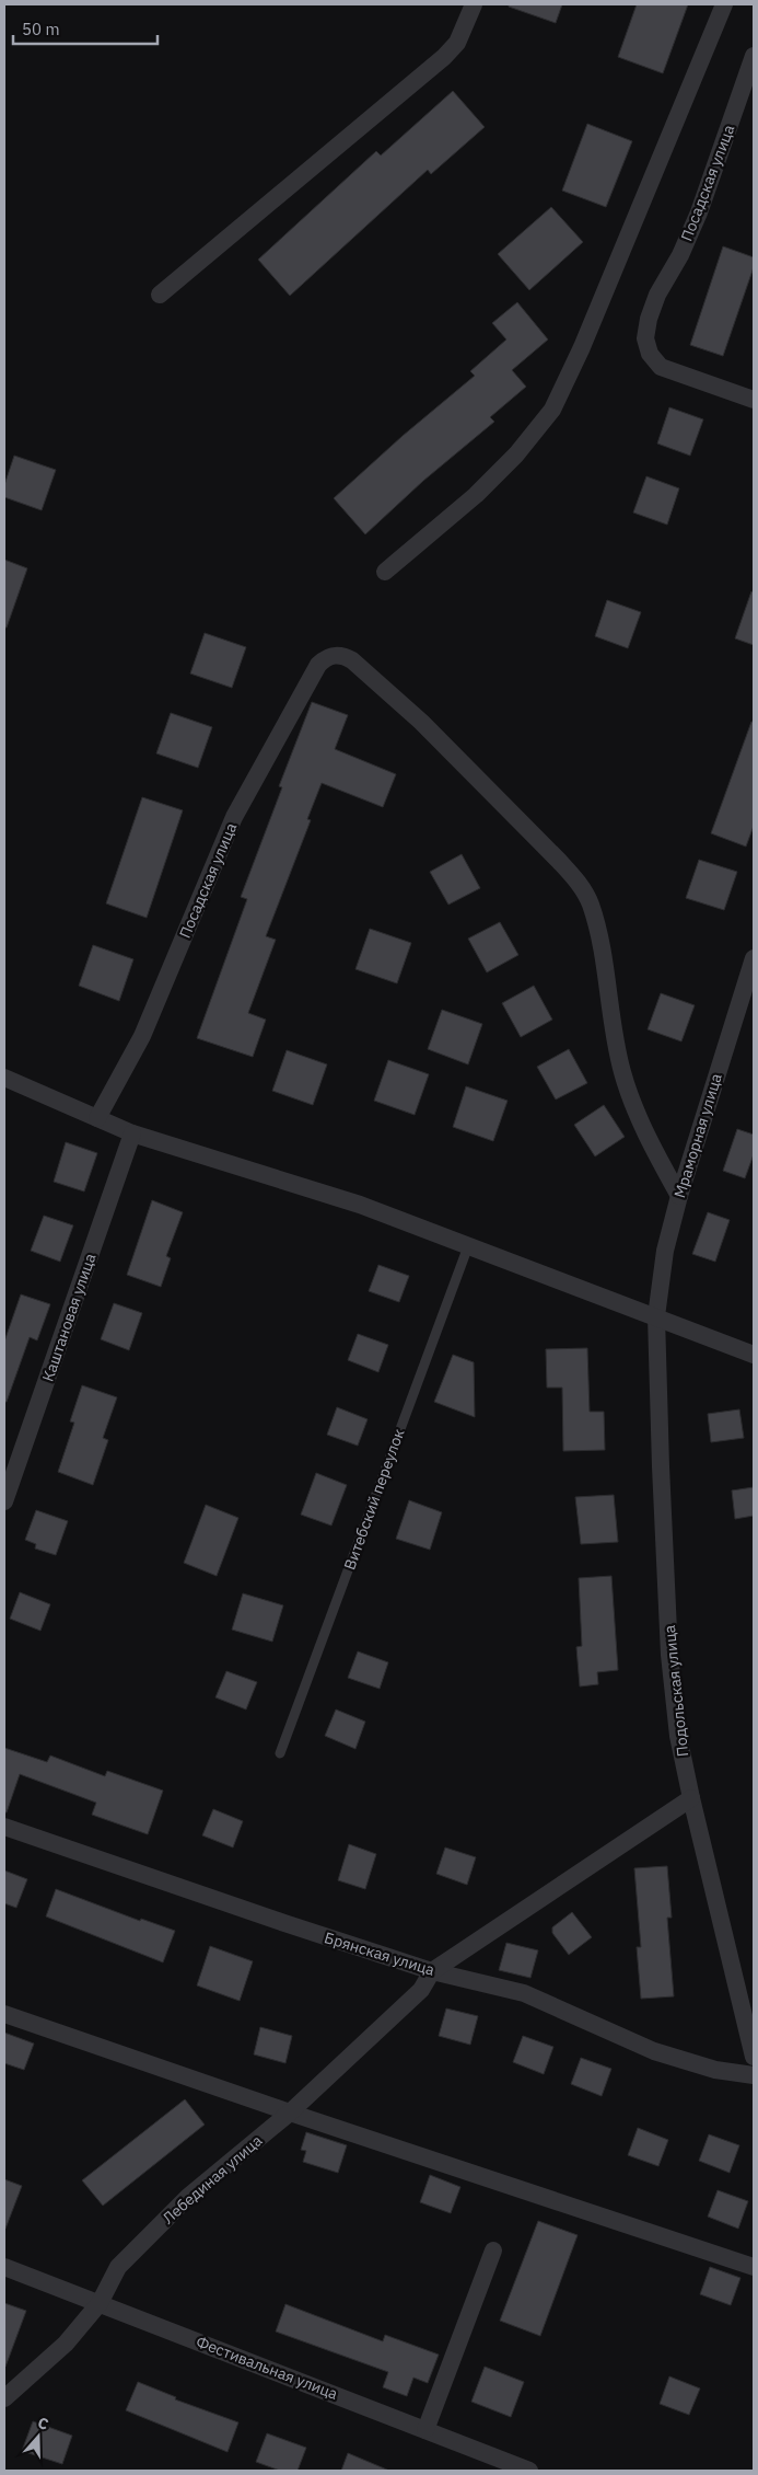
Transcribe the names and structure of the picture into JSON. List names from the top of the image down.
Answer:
{
  "streets": {
    "street": [
      "Посадская улица",
      "Мраморная улица",
      "Каштановая улица",
      "Подольская улица",
      "Брянская улица",
      "Лебединая улица",
      "Фестивальная улица"
    ],
    "lane": ["Витебский переулок"]
  },
  "crossings": [
    ["Посадская улица", "Мраморная улица"],
    ["Мраморная улица", "Подольская улица"],
    ["Брянская улица", "Лебединая улица"],
    ["Лебединая улица", "Фестивальная улица"]
  ],
  "scale_bar": "50 m",
  "north": "top"
}
